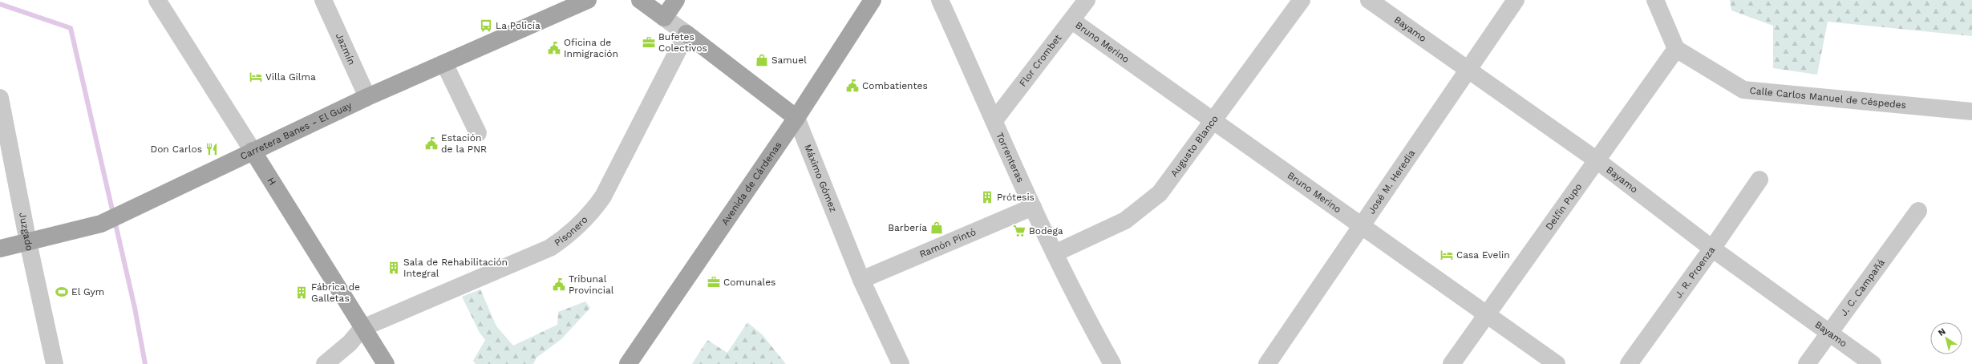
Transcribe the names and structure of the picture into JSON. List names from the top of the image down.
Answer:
{
  "streets": {
    "main road": ["Carretera Banes - El Guay", "H", "Avenida de Cárdenas"],
    "street": [
      "Bayamo",
      "Bruno Merino",
      "Jazmín",
      "Flor Crombet",
      "Calle Carlos Manuel de Céspedes",
      "Augusto Blanco",
      "Torrenteras",
      "Máximo Gómez",
      "José M. Heredia",
      "Delfín Pupo",
      "Juzgado",
      "Pisonero",
      "Ramón Pintó",
      "J. R. Proenza",
      "J. C. Campañá"
    ]
  },
  "crossings": [
    ["Bayamo", "José M. Heredia"],
    ["Bayamo", "Delfín Pupo"],
    ["Bayamo", "J. R. Proenza"],
    ["Bayamo", "J. C. Campañá"],
    ["Bruno Merino", "Flor Crombet"],
    ["Bruno Merino", "Augusto Blanco"],
    ["Bruno Merino", "José M. Heredia"],
    ["Bruno Merino", "Delfín Pupo"],
    ["Jazmín", "Carretera Banes - El Guay"],
    ["Flor Crombet", "Torrenteras"],
    ["Calle Carlos Manuel de Céspedes", "Delfín Pupo"],
    ["Carretera Banes - El Guay", "H"],
    ["Carretera Banes - El Guay", "Juzgado"],
    ["Augusto Blanco", "Torrenteras"],
    ["Torrenteras", "Ramón Pintó"],
    ["Máximo Gómez", "Avenida de Cárdenas"],
    ["Máximo Gómez", "Ramón Pintó"],
    ["H", "Pisonero"]
  ],
  "places": {
    "bus stop": ["La Policía"],
    "office": ["Bufetes Colectivos", "Comunales"],
    "public building": [
      "Oficina de Inmigración",
      "Combatientes",
      "Estación de la PNR",
      "Tribunal Provincial"
    ],
    "shop": ["Samuel", "Barbería"],
    "hotel": ["Villa Gilma", "Casa Evelin"],
    "restaurant": ["Don Carlos"],
    "building": ["Prótesis", "Sala de Rehabilitación Integral", "Fábrica de Galletas"],
    "supermarket": ["Bodega"],
    "sports": ["El Gym"]
  },
  "north": "top left"
}
